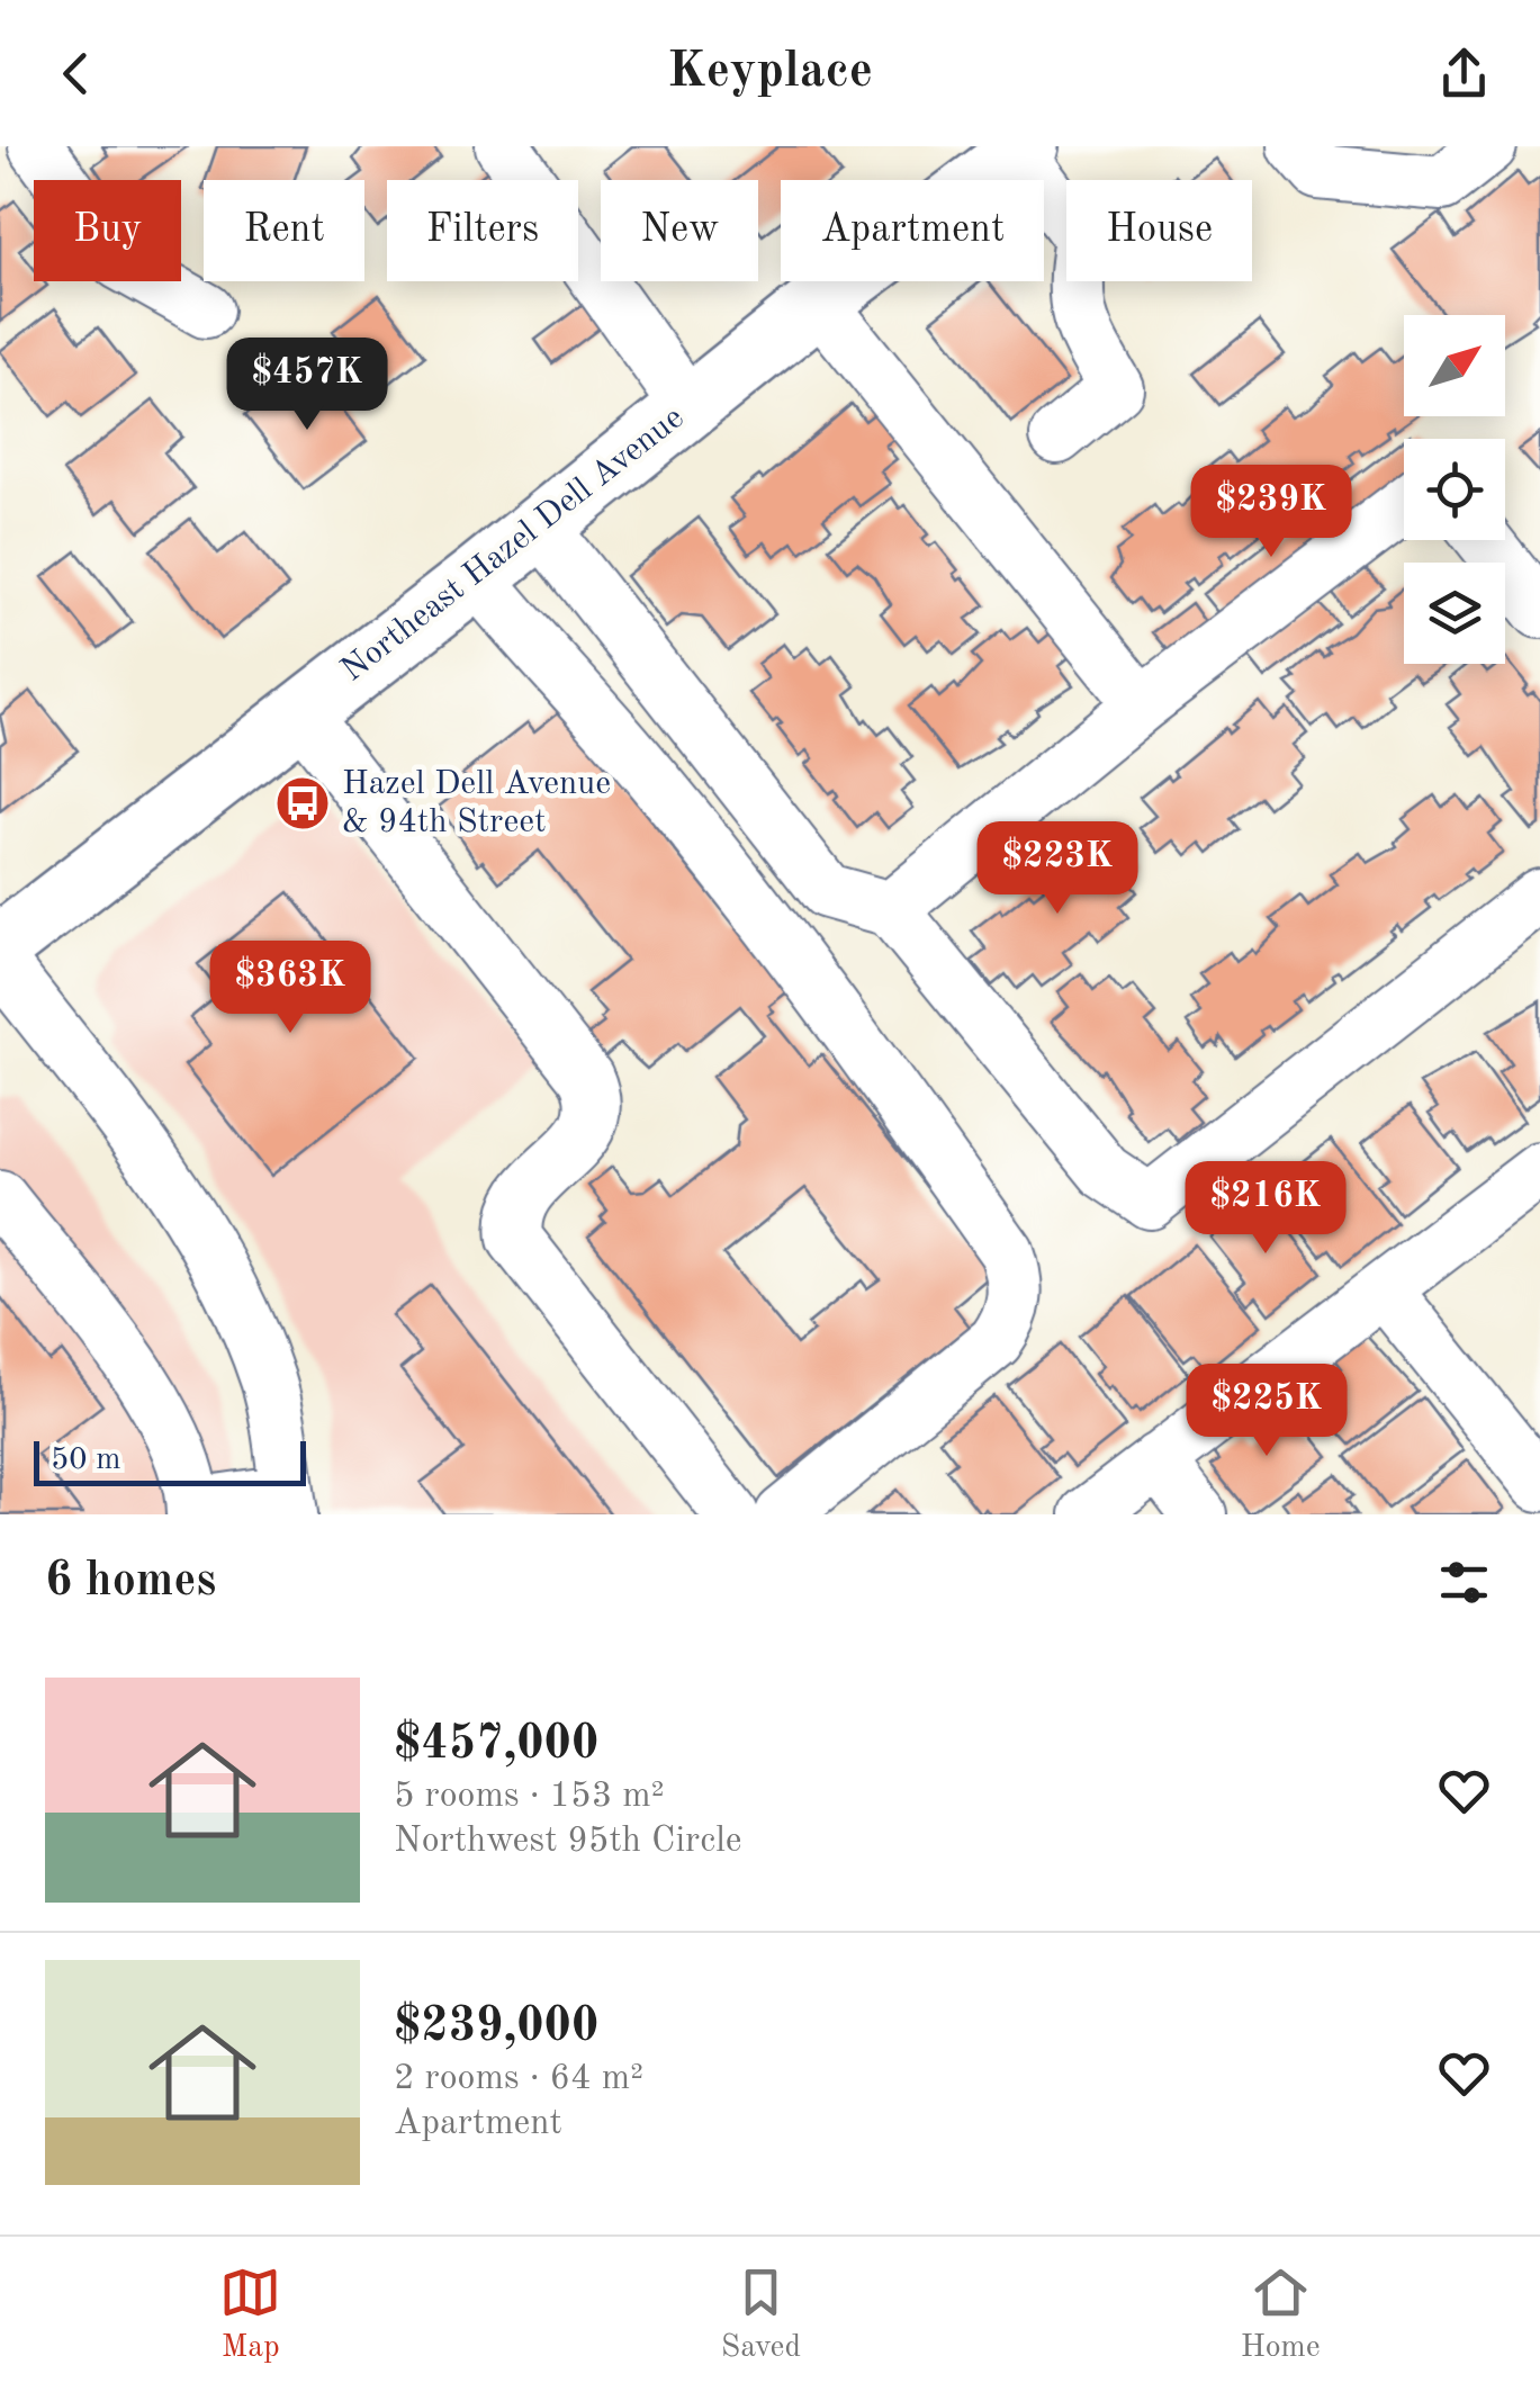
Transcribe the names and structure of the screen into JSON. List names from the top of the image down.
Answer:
{
  "streets": {
    "main road": ["Northeast Hazel Dell Avenue"]
  },
  "places": {
    "bus stop": ["Hazel Dell Avenue & 94th Street"]
  },
  "scale_bar": "50 m",
  "north": "top right",
  "page": {
    "header": "Keyplace",
    "chip": [
      "Buy",
      "Rent",
      "Filters",
      "New",
      "Apartment",
      "House"
    ],
    "price": [
      "$457K",
      "$239K",
      "$223K",
      "$363K",
      "$216K",
      "$225K"
    ],
    "scale": "50 m",
    "heading": "6 homes",
    "list": [
      {
        "name": "$457,000",
        "note": "5 rooms · 153 m² · Northwest 95th Circle"
      },
      {
        "name": "$239,000",
        "note": "2 rooms · 64 m² · Apartment"
      }
    ],
    "tabs": ["Map", "Saved", "Home"]
  }
}
